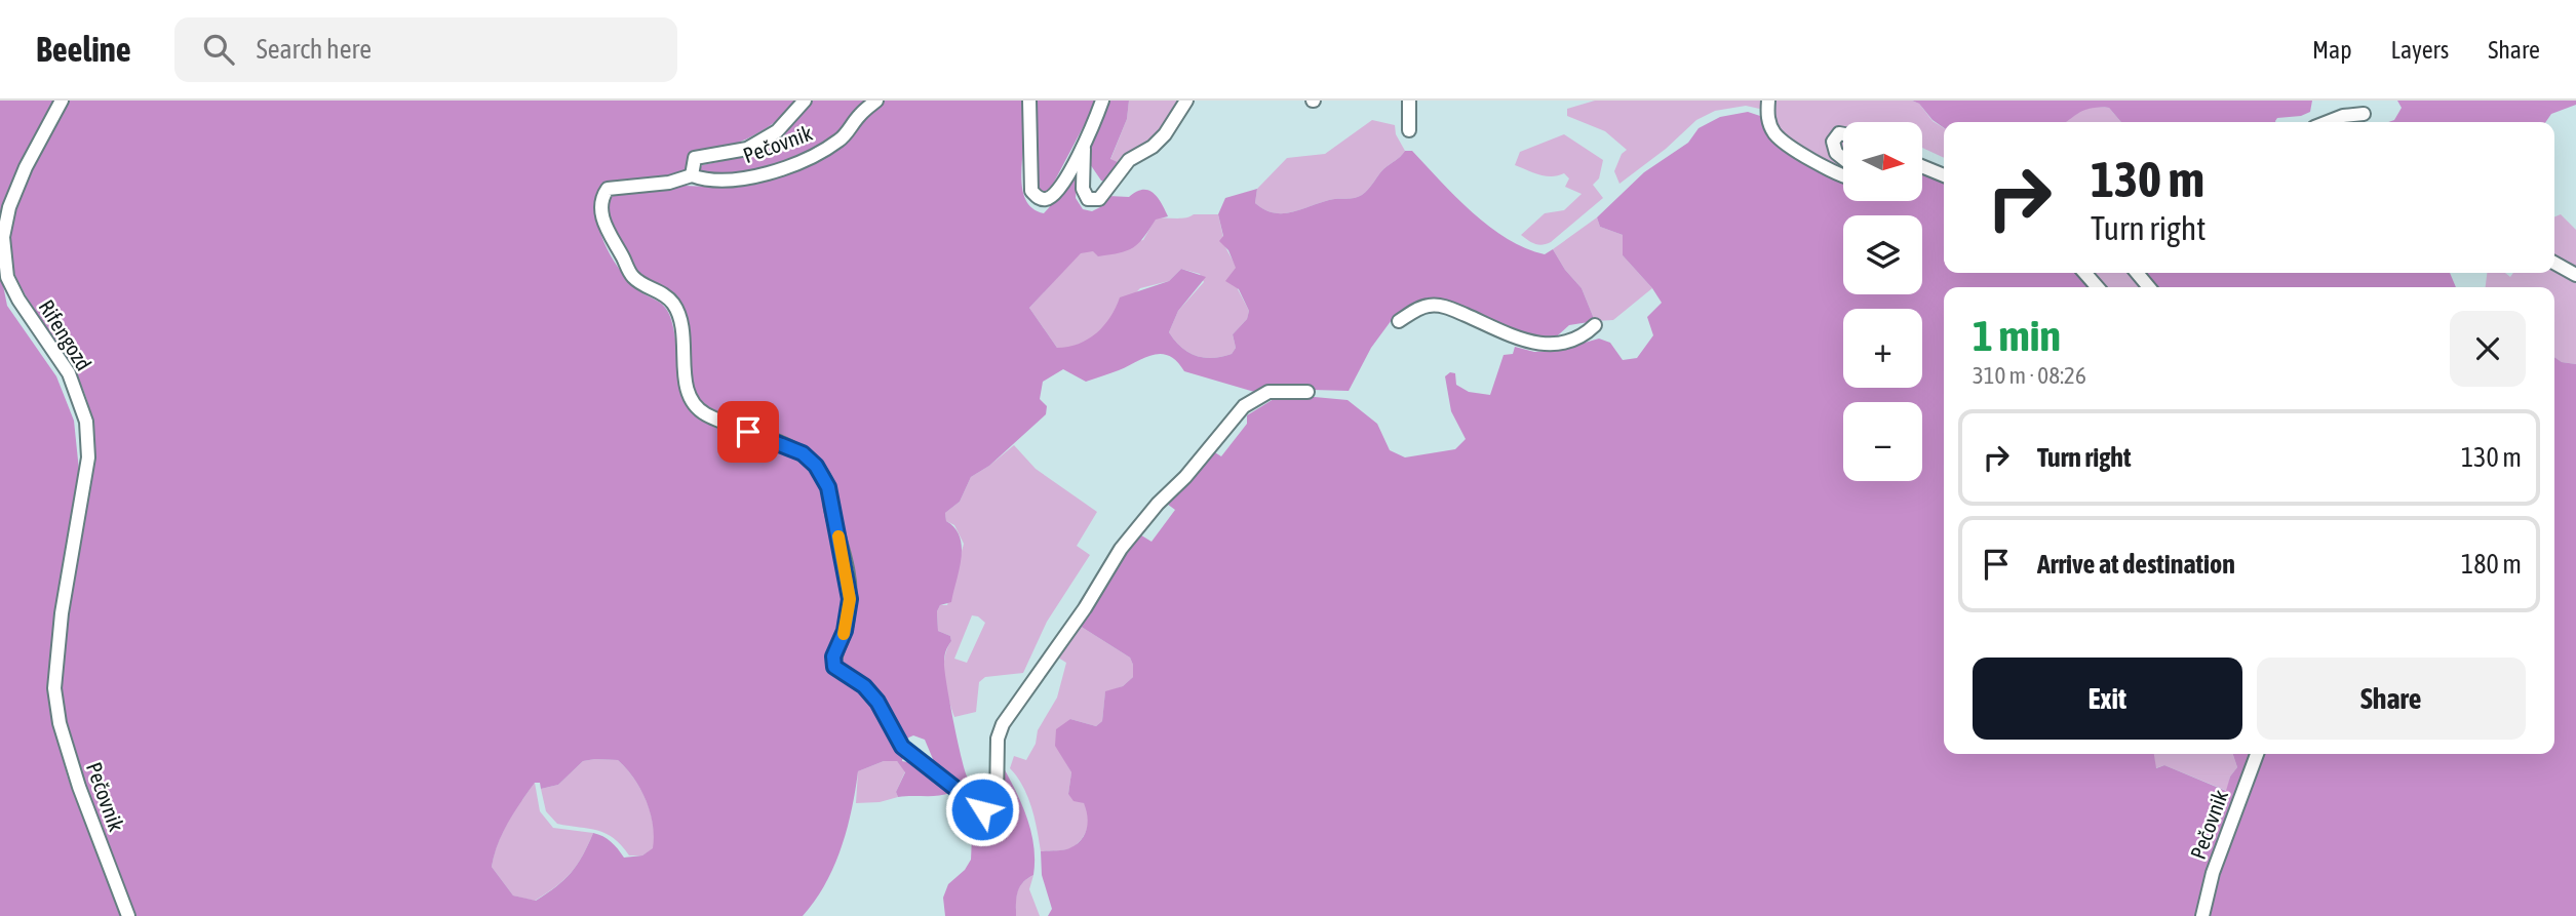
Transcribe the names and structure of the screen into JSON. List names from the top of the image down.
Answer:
{
  "streets": {
    "street": ["Pečovnik", "Rifengozd"]
  },
  "crossings": [
    ["Pečovnik", "Rifengozd"]
  ],
  "north": "right",
  "page": {
    "header": "Beeline",
    "search": "Search here",
    "nav": ["Map", "Layers", "Share"],
    "map_buttons": ["+", "−"],
    "turn": ["130 m", "Turn right"],
    "heading": ["1 min", "310 m · 08:26"],
    "list": [
      {
        "name": "Turn right",
        "value": "130 m"
      },
      {
        "name": "Arrive at destination",
        "value": "180 m"
      }
    ],
    "buttons": ["Exit", "Share"]
  }
}
